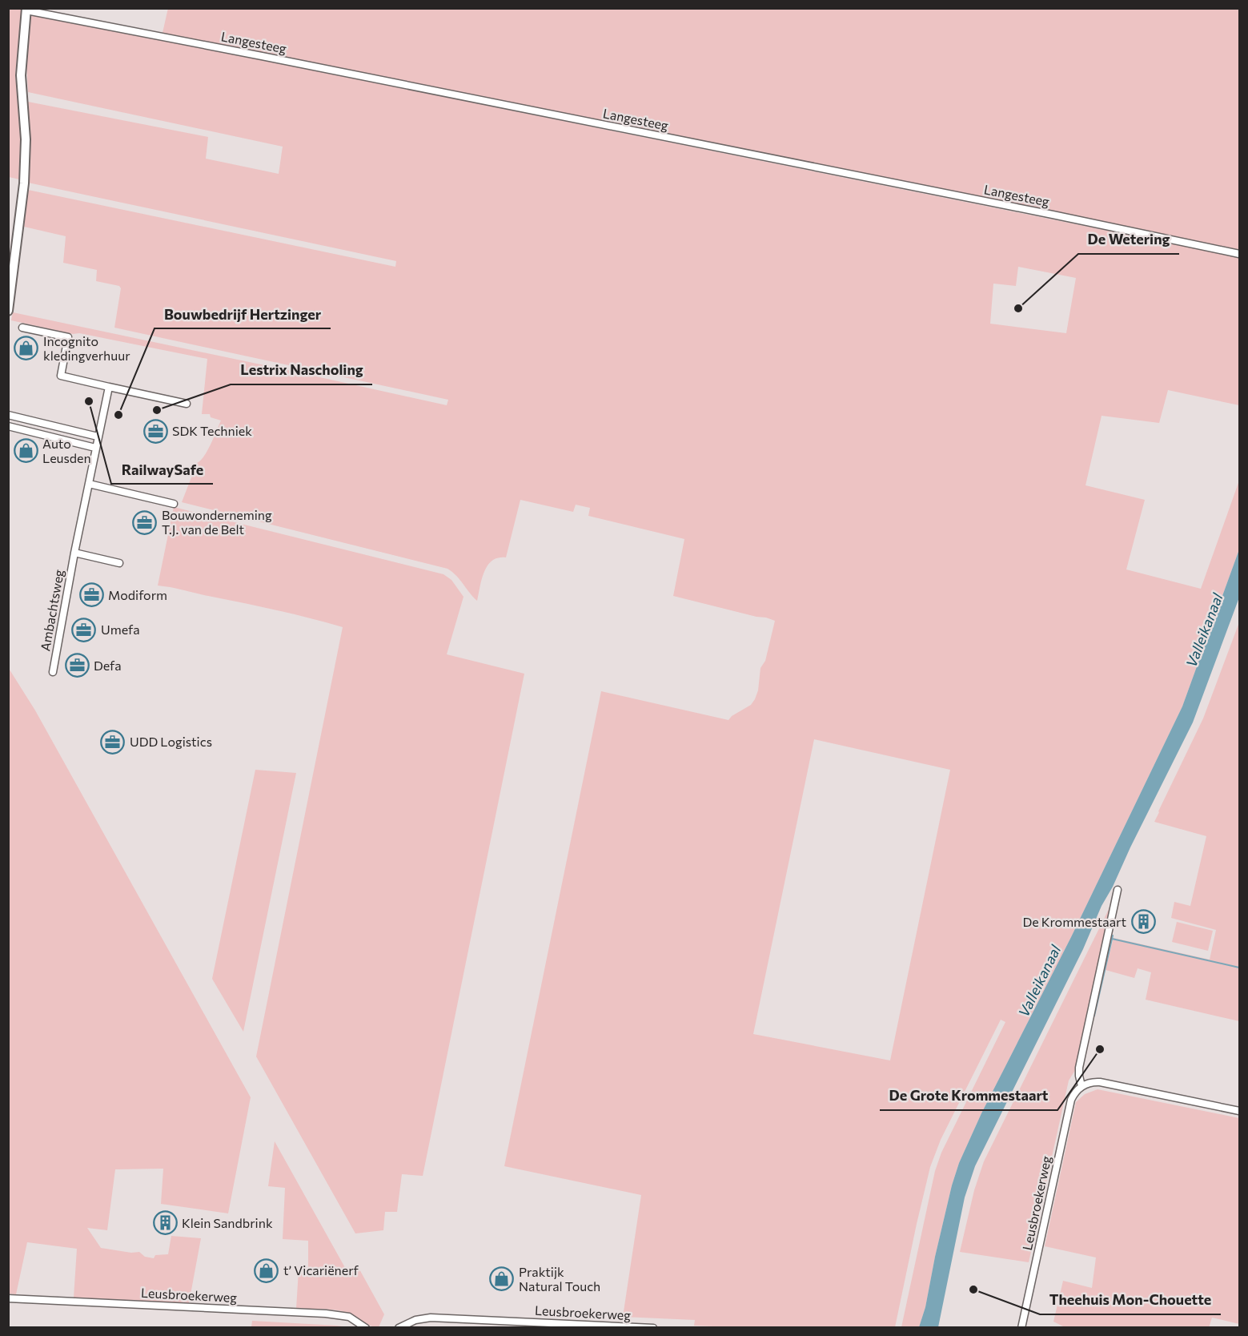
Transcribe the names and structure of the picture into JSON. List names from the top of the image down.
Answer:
{
  "streets": {
    "street": ["Langesteeg", "Ambachtsweg", "Leusbroekerweg"]
  },
  "water": ["Valleikanaal"],
  "places": {
    "other": [
      "De Wetering",
      "RailwaySafe",
      "Lestrix Nascholing",
      "Bouwbedrijf Hertzinger",
      "De Grote Krommestaart",
      "Theehuis Mon-Chouette"
    ],
    "shop": [
      "Incognito kledingverhuur",
      "Auto Leusden",
      "t’ Vicariënerf",
      "Praktijk Natural Touch"
    ],
    "office": [
      "SDK Techniek",
      "Bouwonderneming T.J. van de Belt",
      "Modiform",
      "Umefa",
      "Defa",
      "UDD Logistics"
    ],
    "building": ["De Krommestaart", "Klein Sandbrink"]
  }
}
